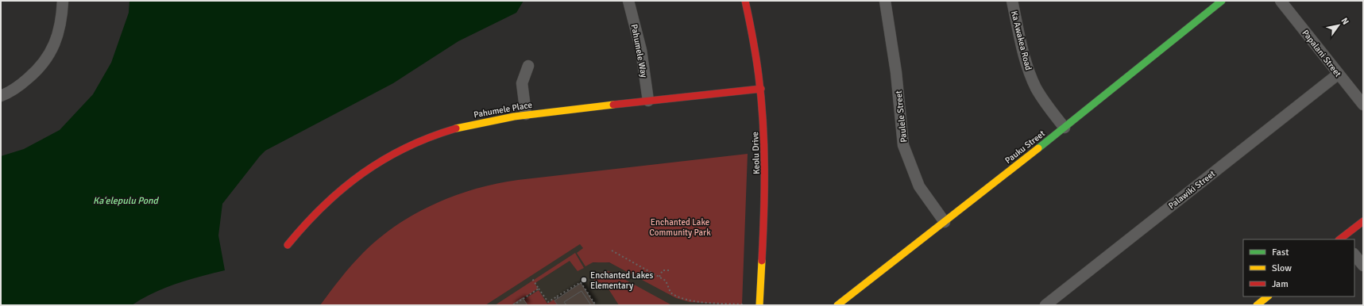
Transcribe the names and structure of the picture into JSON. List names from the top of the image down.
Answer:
{
  "streets": {
    "street": [
      "Ka Awakea Road",
      "Pahumele Way",
      "Papalani Street",
      "Pahumele Place",
      "Paulele Street",
      "Pauku Street",
      "Keolu Drive",
      "Palawiki Street"
    ]
  },
  "crossings": [
    ["Ka Awakea Road", "Pauku Street"],
    ["Pahumele Way", "Pahumele Place"],
    ["Papalani Street", "Palawiki Street"],
    ["Pahumele Place", "Keolu Drive"],
    ["Paulele Street", "Pauku Street"]
  ],
  "water": ["Kaʻelepulu Pond"],
  "parks": ["Enchanted Lake Community Park"],
  "places": ["Enchanted Lakes Elementary"],
  "legend": ["Fast", "Slow", "Jam"],
  "north": "top right"
}
